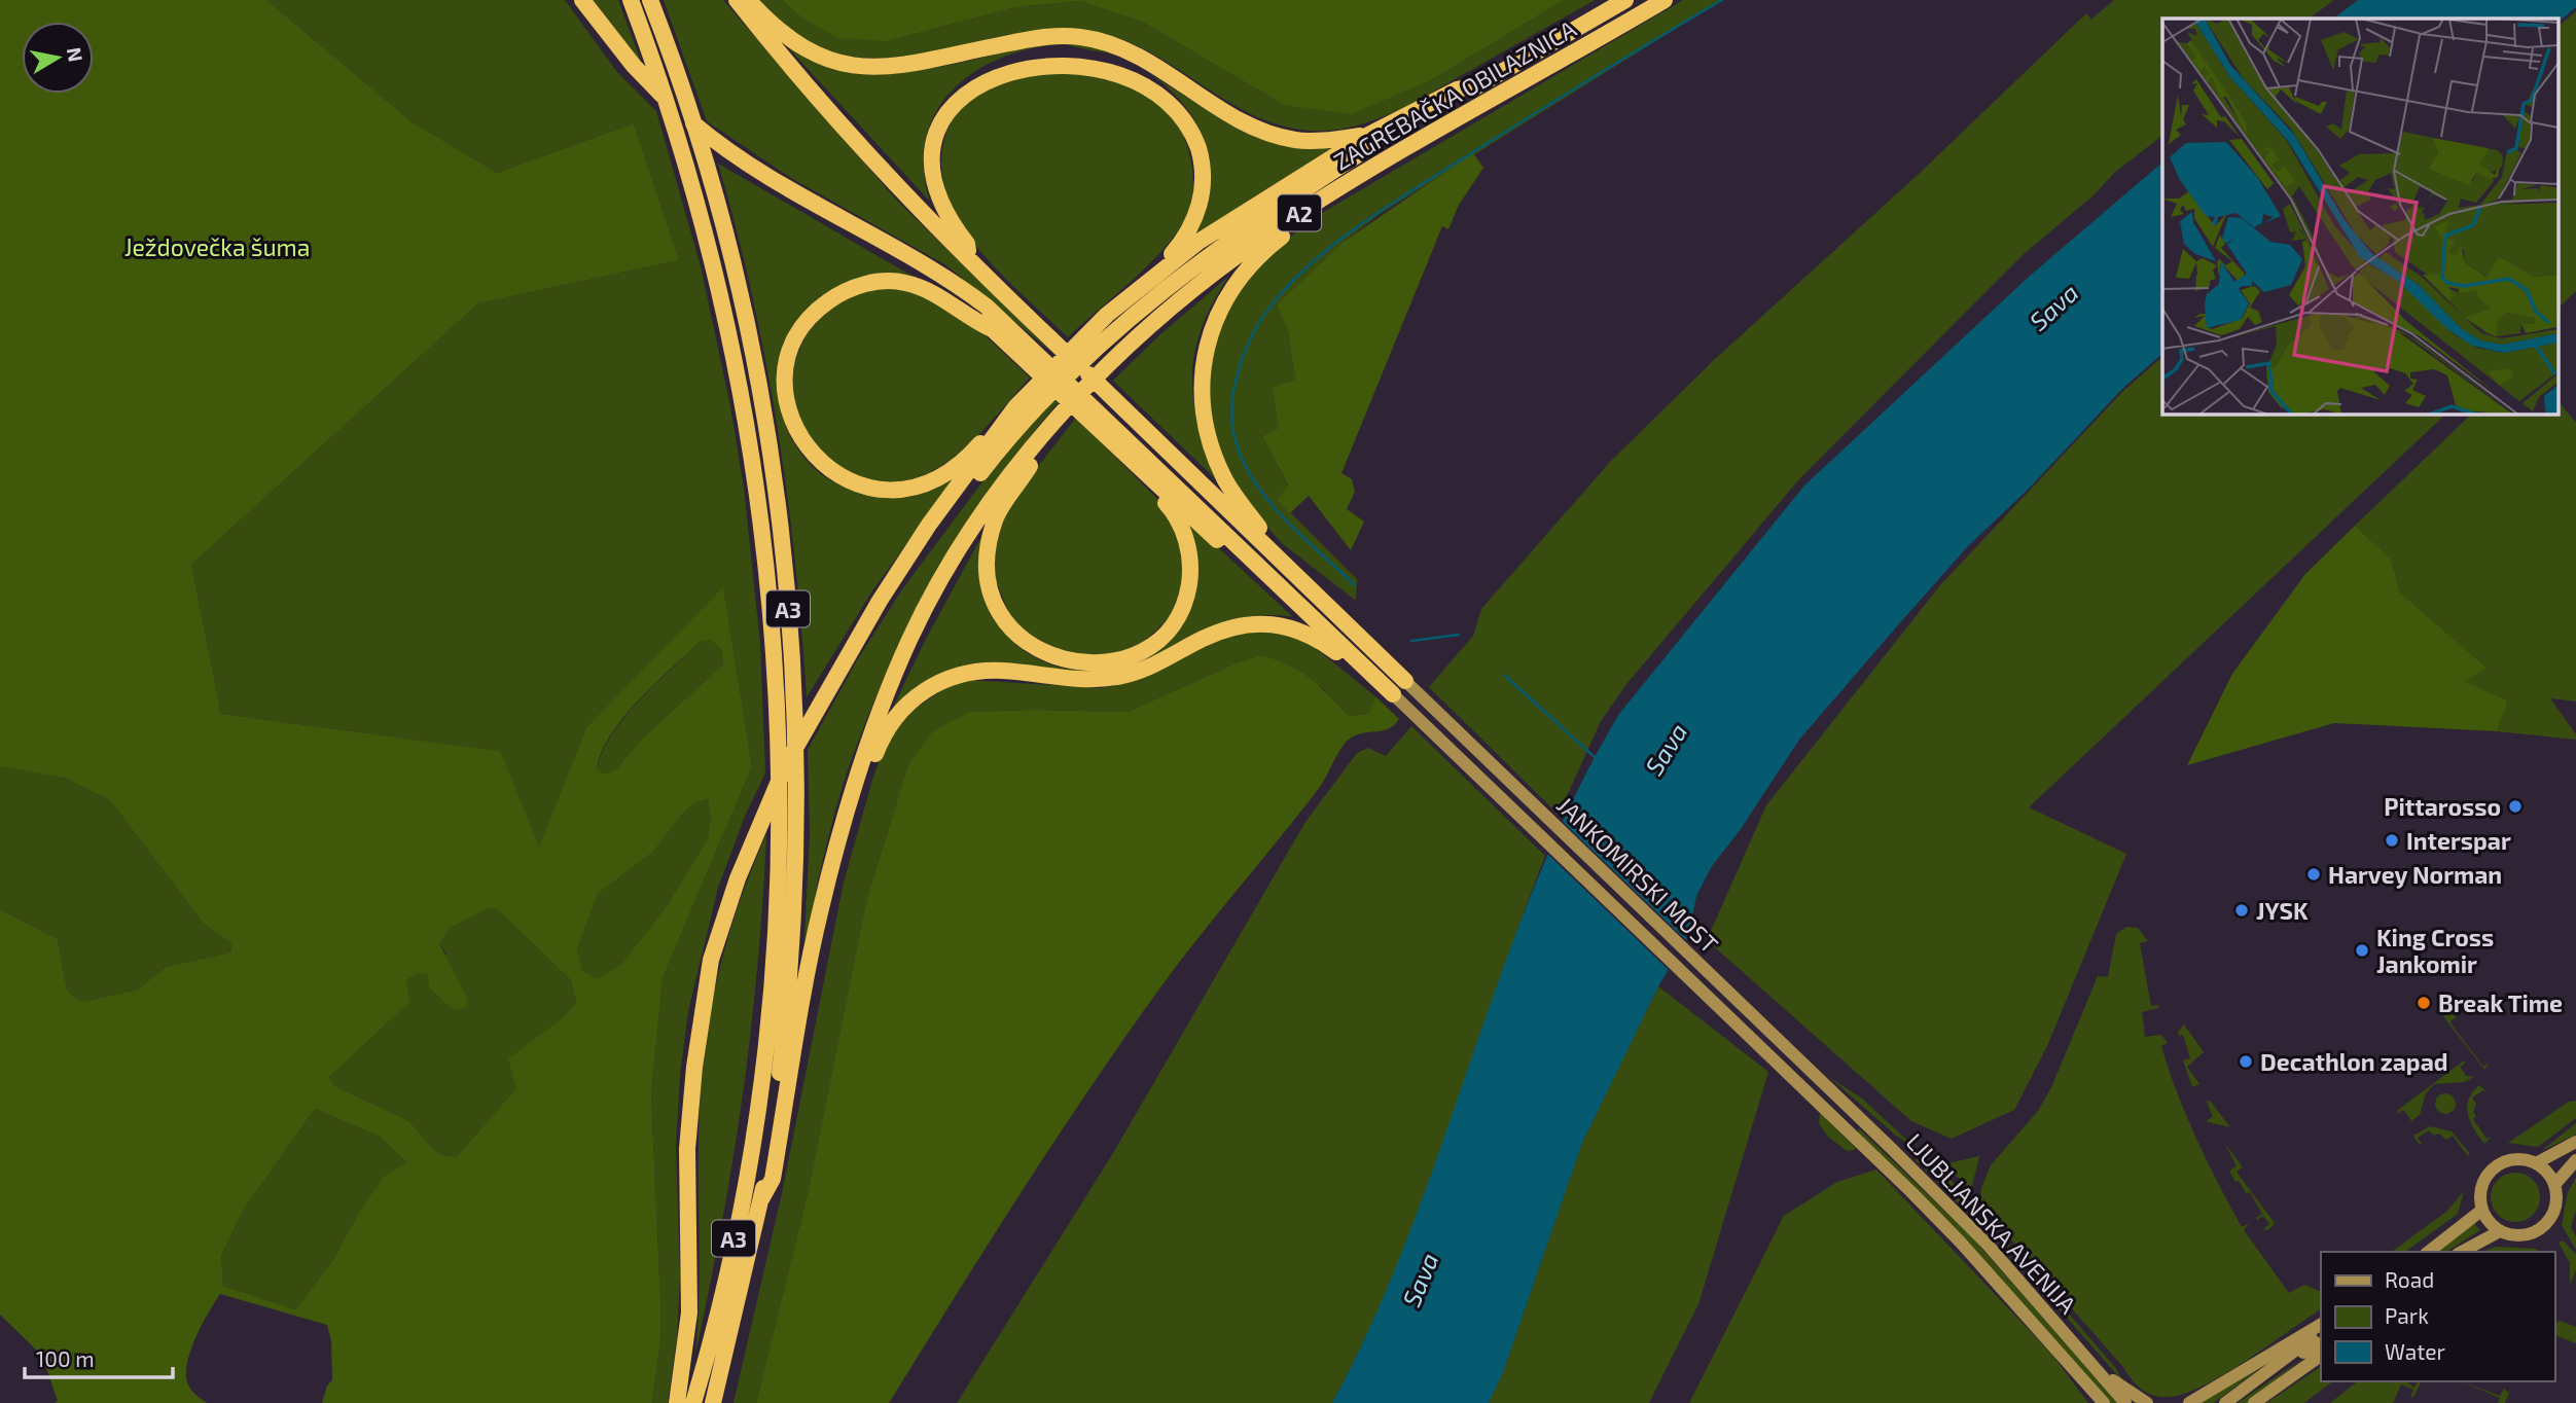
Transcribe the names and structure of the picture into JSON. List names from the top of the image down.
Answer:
{
  "streets": {
    "highway": ["ZAGREBAČKA OBILAZNICA", "A2", "A3"],
    "main road": ["JANKOMIRSKI MOST", "LJUBLJANSKA AVENIJA"]
  },
  "crossings": [
    ["JANKOMIRSKI MOST", "LJUBLJANSKA AVENIJA"]
  ],
  "water": ["Sava"],
  "parks": ["Ježdovečka šuma"],
  "places": [
    "Pittarosso",
    "Interspar",
    "Harvey Norman",
    "JYSK",
    "King Cross Jankomir",
    "Break Time",
    "Decathlon zapad"
  ],
  "legend": ["Road", "Park", "Water"],
  "scale_bar": "100 m",
  "north": "right"
}
